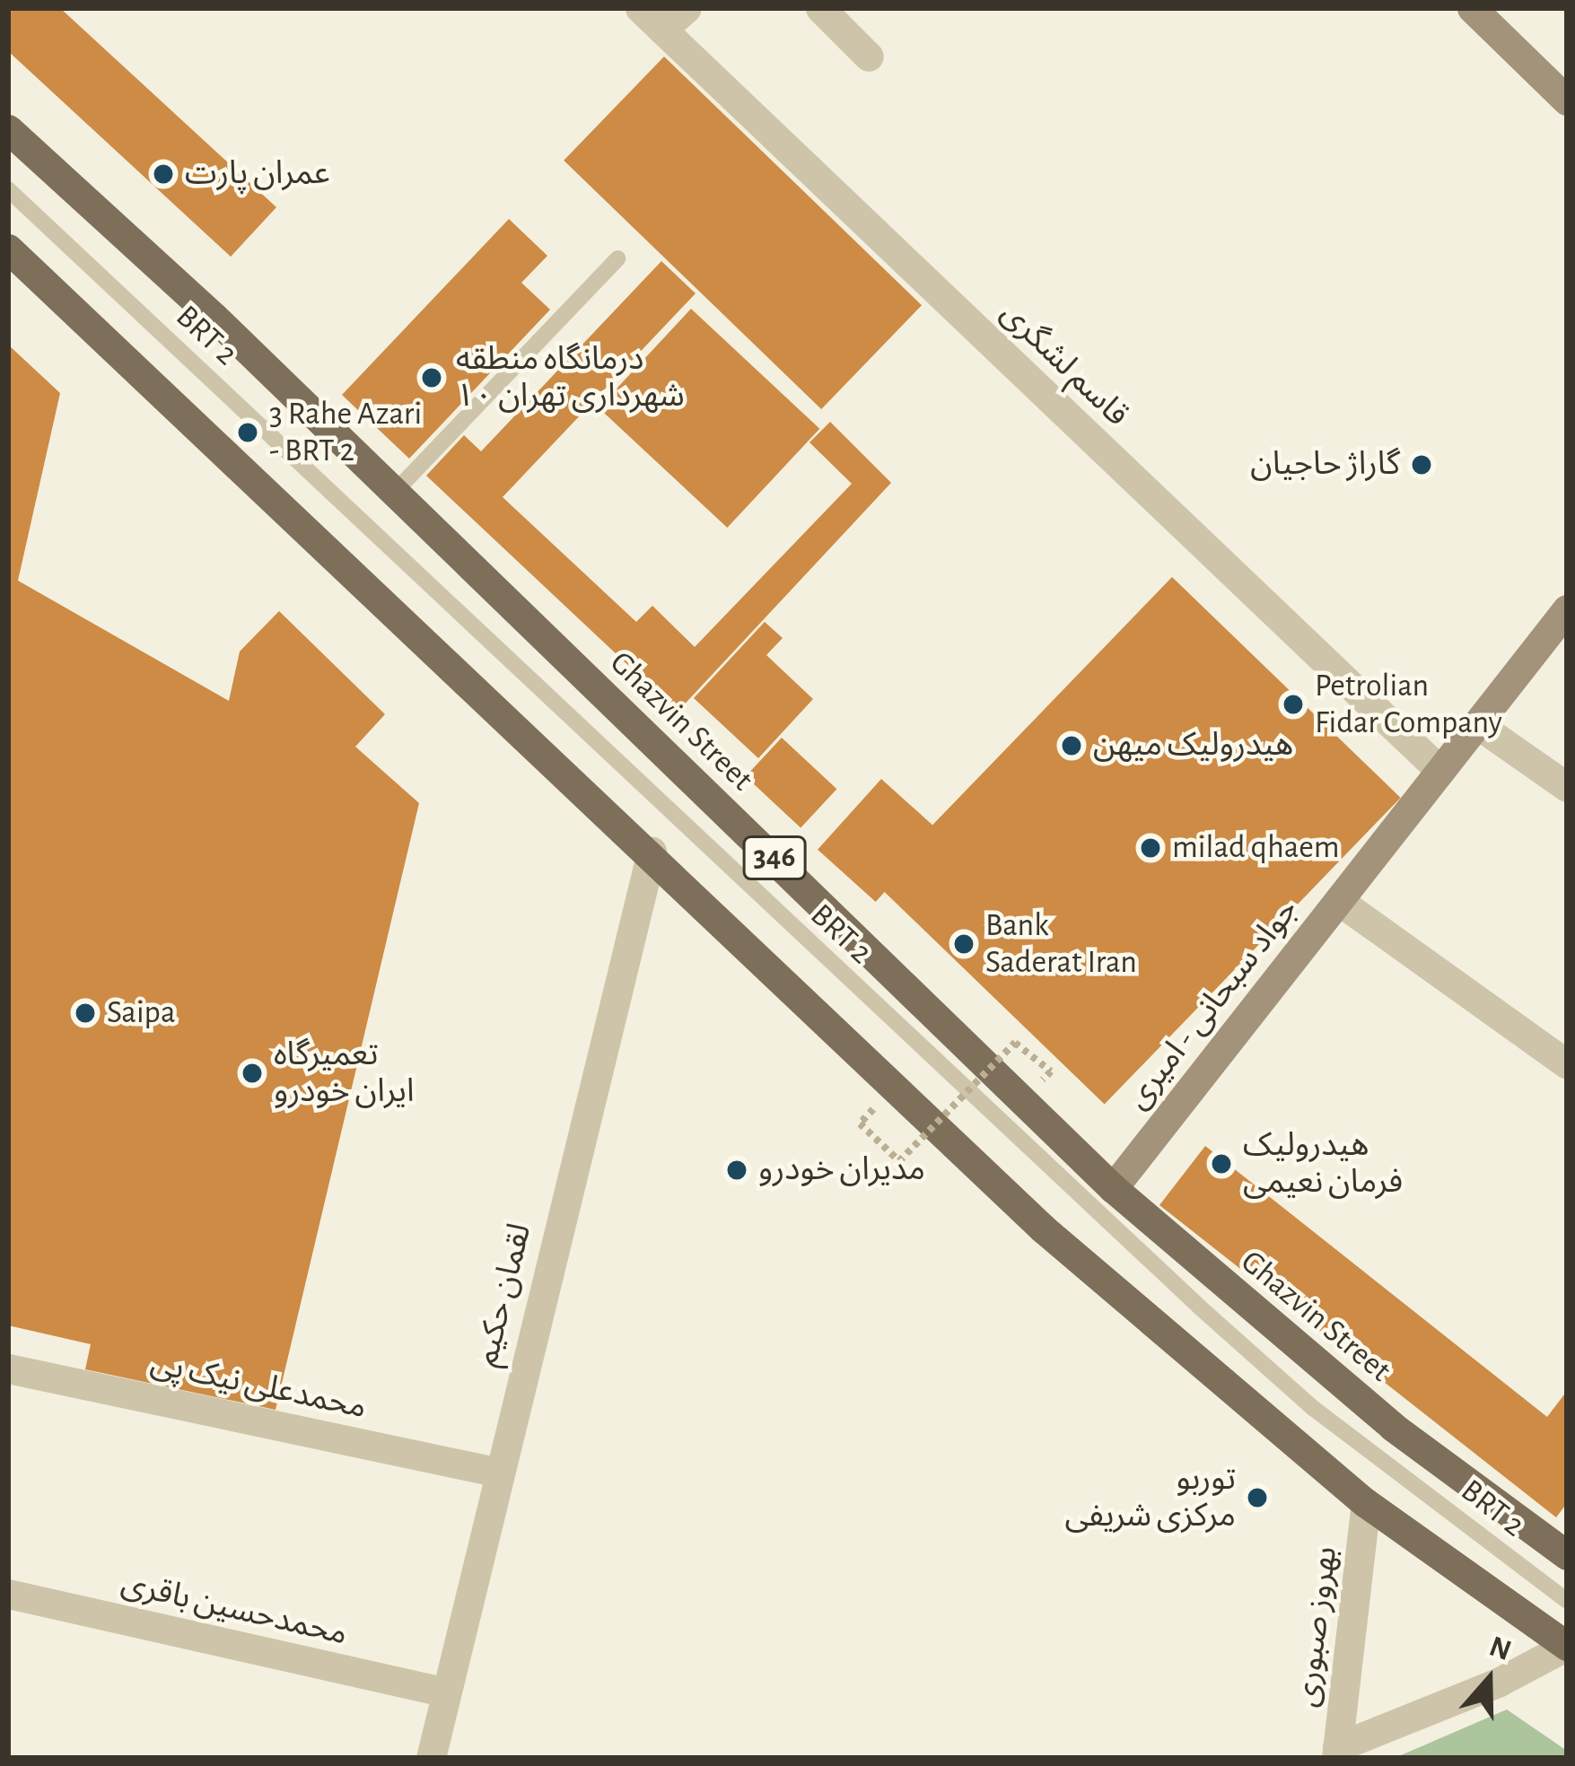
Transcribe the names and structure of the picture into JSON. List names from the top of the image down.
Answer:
{
  "streets": {
    "main road": ["Ghazvin Street", "346", "جواد سبحانی - امیری"],
    "street": [
      "قاسم لشگری",
      "لقمان حکیم",
      "محمدعلی نیک پی",
      "محمدحسین باقری",
      "بهروز صبوری"
    ],
    "lane": ["BRT 2"]
  },
  "crossings": [
    ["قاسم لشگری", "جواد سبحانی - امیری"],
    ["Ghazvin Street", "جواد سبحانی - امیری"],
    ["346", "لقمان حکیم"],
    ["346", "بهروز صبوری"],
    ["لقمان حکیم", "محمدعلی نیک پی"],
    ["لقمان حکیم", "محمدحسین باقری"]
  ],
  "places": [
    "عمران پارت",
    "درمانگاه منطقه ۱۰ شهرداری تهران",
    "3 Rahe Azari - BRT 2",
    "گاراژ حاجیان",
    "Petrolian Fidar Company",
    "هیدرولیک میهن",
    "milad qhaem",
    "Bank Saderat Iran",
    "Saipa",
    "تعمیرگاه ایران خودرو",
    "هیدرولیک فرمان نعیمی",
    "مدیران خودرو",
    "توربو مرکزی شریفی"
  ],
  "north": "top"
}
